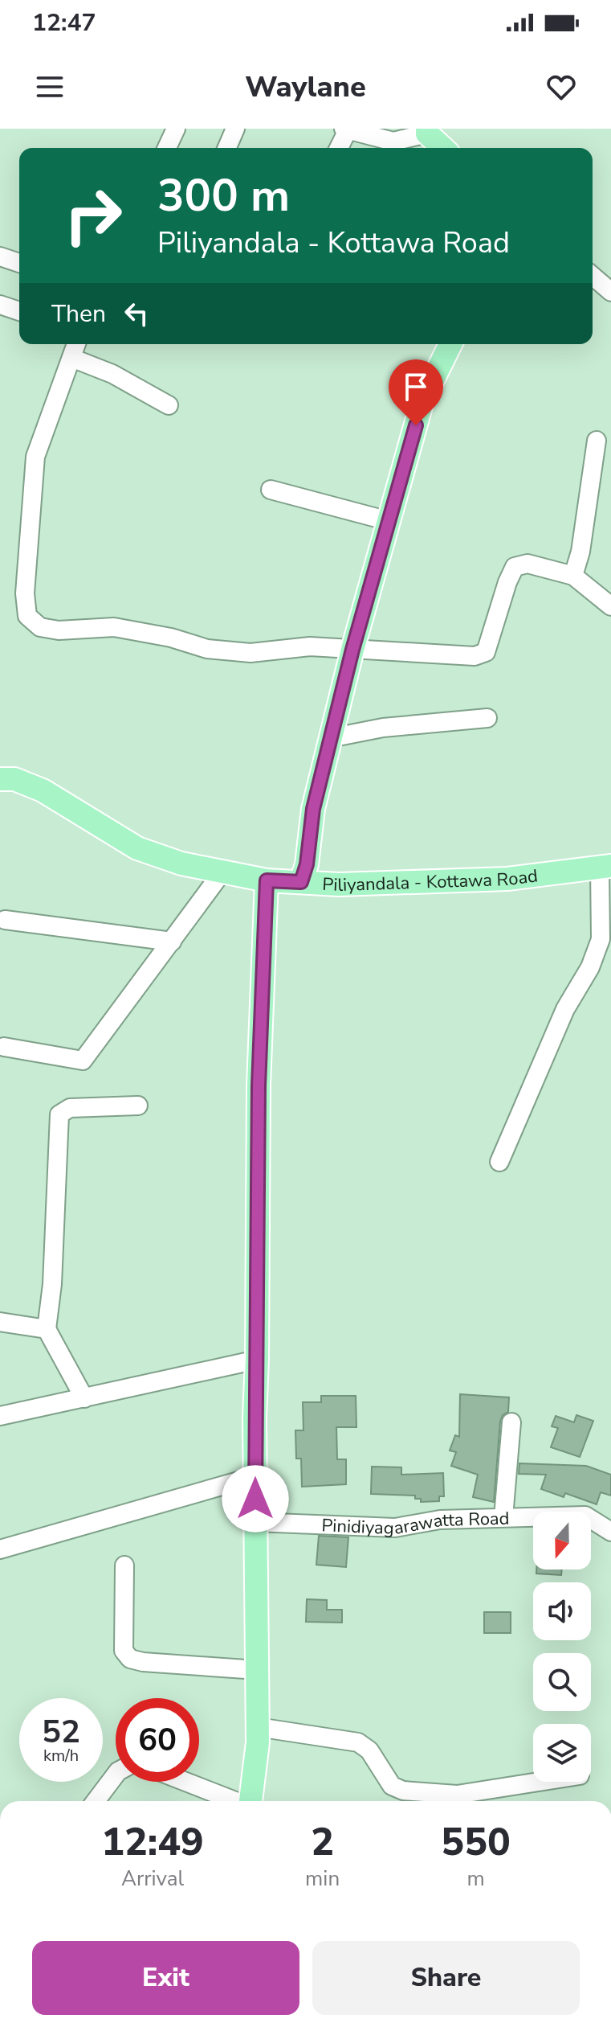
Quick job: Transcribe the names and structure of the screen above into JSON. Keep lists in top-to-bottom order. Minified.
{"streets":{"main road":["Piliyandala - Kottawa Road"],"street":["Pinidiyagarawatta Road"]},"north":"bottom","page":{"status":"12:47","header":"Waylane","turn":["300 m","Piliyandala - Kottawa Road"],"then":"Then","speed":"52 km/h","limit":"60","eta":["12:49","Arrival","2","min","550","m"],"buttons":["Exit","Share"]}}
